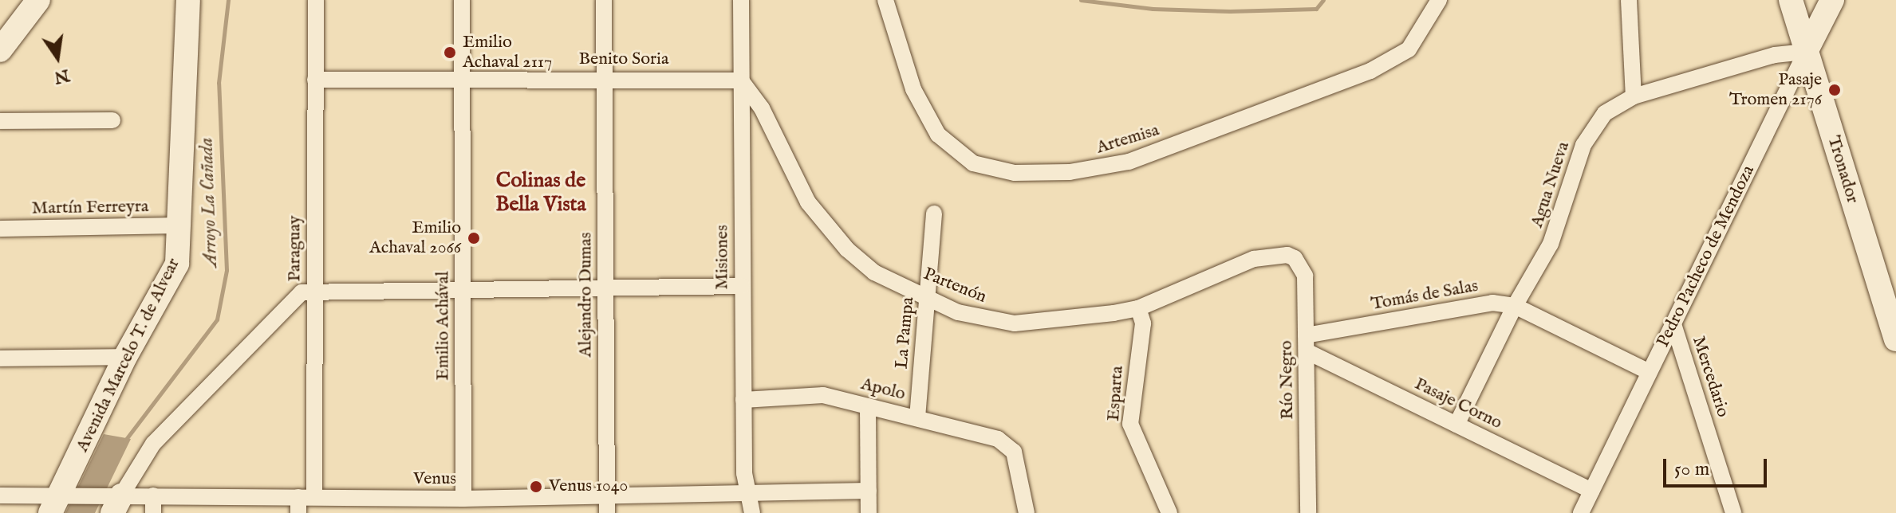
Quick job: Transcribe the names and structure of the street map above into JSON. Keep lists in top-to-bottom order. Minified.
{"streets":{"main road":["Tronador","Pedro Pacheco de Mendoza","Avenida Marcelo T. de Alvear"],"street":["Benito Soria","Artemisa","Agua Nueva","Martín Ferreyra","Paraguay","Misiones","Partenón","Alejandro Dumas","Tomás de Salas","Emilio Achával","La Pampa","Mercedario","Río Negro","Apolo","Esparta","Pasaje Corno","Venus"]},"crossings":[["Benito Soria","Paraguay"],["Benito Soria","Misiones"],["Benito Soria","Partenón"],["Benito Soria","Alejandro Dumas"],["Benito Soria","Emilio Achával"],["Tronador","Agua Nueva"],["Tronador","Pedro Pacheco de Mendoza"],["Agua Nueva","Pedro Pacheco de Mendoza"],["Agua Nueva","Tomás de Salas"],["Agua Nueva","Pasaje Corno"],["Martín Ferreyra","Avenida Marcelo T. de Alvear"],["Paraguay","Venus"],["Pedro Pacheco de Mendoza","Tomás de Salas"],["Pedro Pacheco de Mendoza","Mercedario"],["Pedro Pacheco de Mendoza","Pasaje Corno"],["Misiones","Partenón"],["Misiones","Apolo"],["Misiones","Venus"],["Partenón","La Pampa"],["Partenón","Río Negro"],["Partenón","Esparta"],["Alejandro Dumas","Venus"],["Tomás de Salas","Río Negro"],["Tomás de Salas","Pasaje Corno"],["Emilio Achával","Venus"],["La Pampa","Apolo"],["Avenida Marcelo T. de Alvear","Venus"],["Río Negro","Pasaje Corno"]],"districts":["Colinas de Bella Vista"],"water":["Arroyo La Cañada"],"places":["Emilio Achaval 2117","Pasaje Tromen 2176","Emilio Achaval 2066","Venus 1040"],"scale_bar":"50 m","north":"bottom"}
